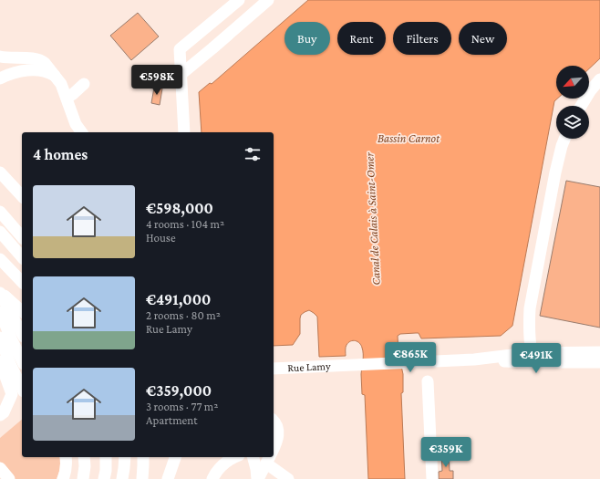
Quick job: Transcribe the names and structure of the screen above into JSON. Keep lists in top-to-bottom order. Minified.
{"streets":{"street":["Rue Lamy"]},"water":["Bassin Carnot","Canal de Calais à Saint-Omer"],"north":"bottom left","page":{"chip":["Buy","Rent","Filters","New"],"price":["€598K","€865K","€491K","€359K"],"heading":"4 homes","list":[{"name":"€598,000","note":"4 rooms · 104 m² · House"},{"name":"€491,000","note":"2 rooms · 80 m² · Rue Lamy"},{"name":"€359,000","note":"3 rooms · 77 m² · Apartment"}]}}
